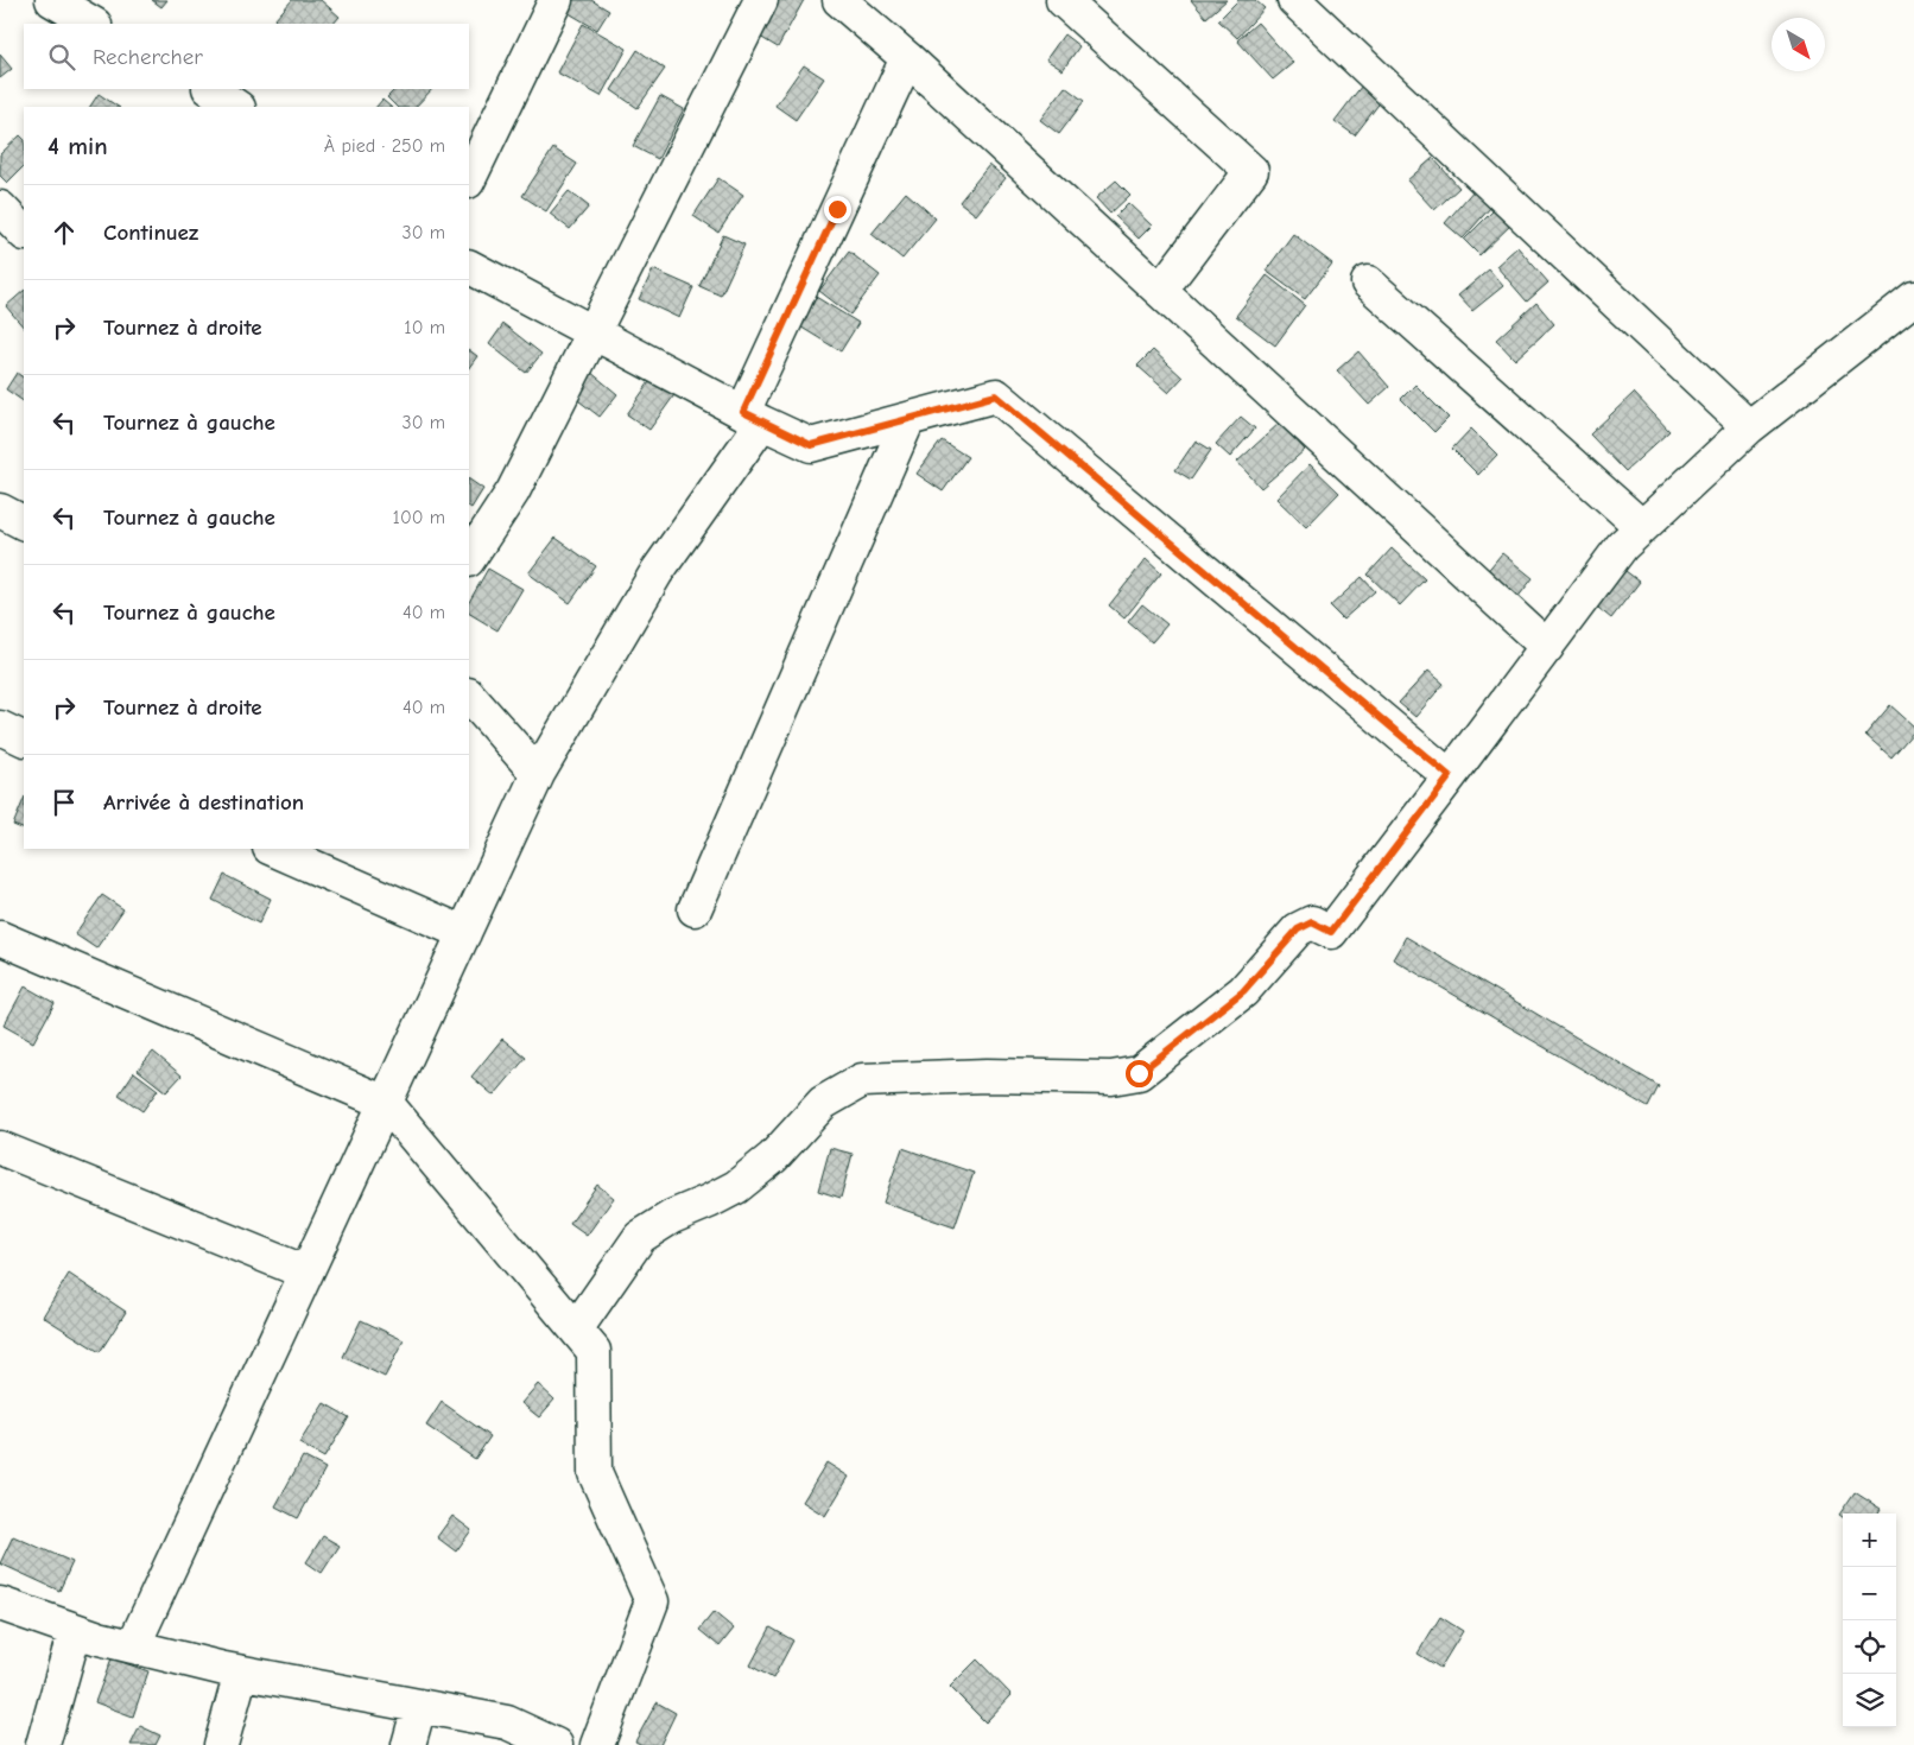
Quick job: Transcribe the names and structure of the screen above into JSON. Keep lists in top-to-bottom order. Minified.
{"north":"bottom right","page":{"search":"Rechercher","heading":["4 min","À pied · 250 m"],"list":[["Continuez","30 m"],["Tournez à droite","10 m"],["Tournez à gauche","30 m"],["Tournez à gauche","100 m"],["Tournez à gauche","40 m"],["Tournez à droite","40 m"],"Arrivée à destination"],"map_buttons":["+","−"]}}
